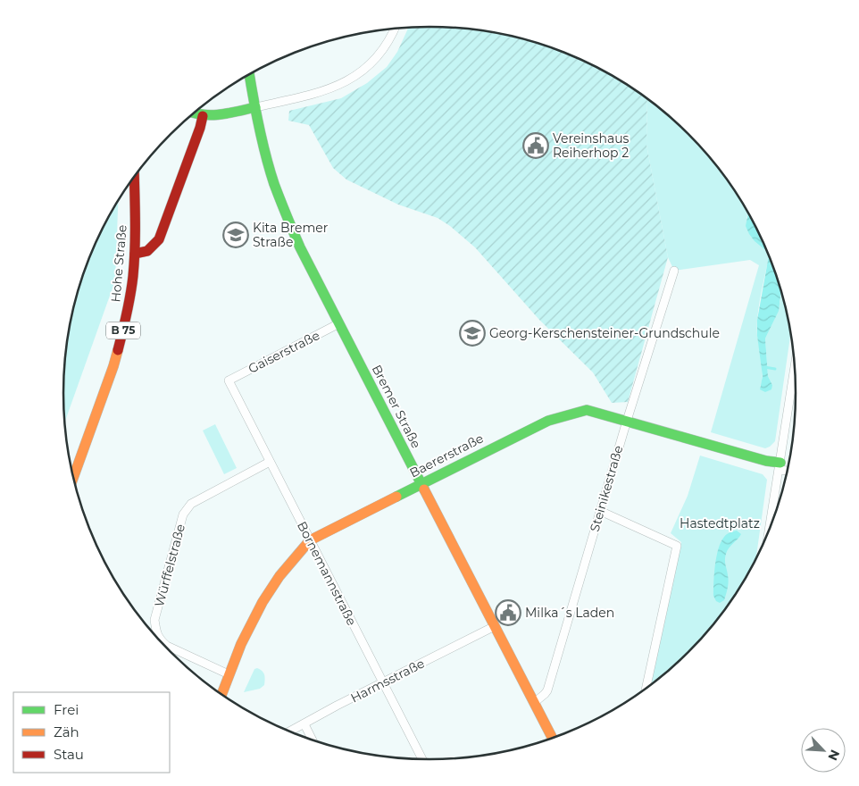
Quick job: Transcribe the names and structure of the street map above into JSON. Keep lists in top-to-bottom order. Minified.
{"streets":{"main road":["Hohe Straße","B 75","Bremer Straße","Baererstraße"],"street":["Gaiserstraße","Steinikestraße","Würffelstraße","Bornemannstraße","Harmsstraße"]},"crossings":[["Gaiserstraße","Bremer Straße"],["Gaiserstraße","Bornemannstraße"],["Bremer Straße","Baererstraße"],["Bremer Straße","Steinikestraße"],["Bremer Straße","Harmsstraße"],["Baererstraße","Steinikestraße"],["Baererstraße","Würffelstraße"],["Baererstraße","Bornemannstraße"],["Würffelstraße","Bornemannstraße"],["Bornemannstraße","Harmsstraße"]],"parks":["Hastedtplatz"],"places":{"public building":["Vereinshaus Reiherhop 2","Milka´s Laden"],"school or university":["Kita Bremer Straße","Georg-Kerschensteiner-Grundschule"]},"legend":["Frei","Zäh","Stau"],"north":"bottom right"}
